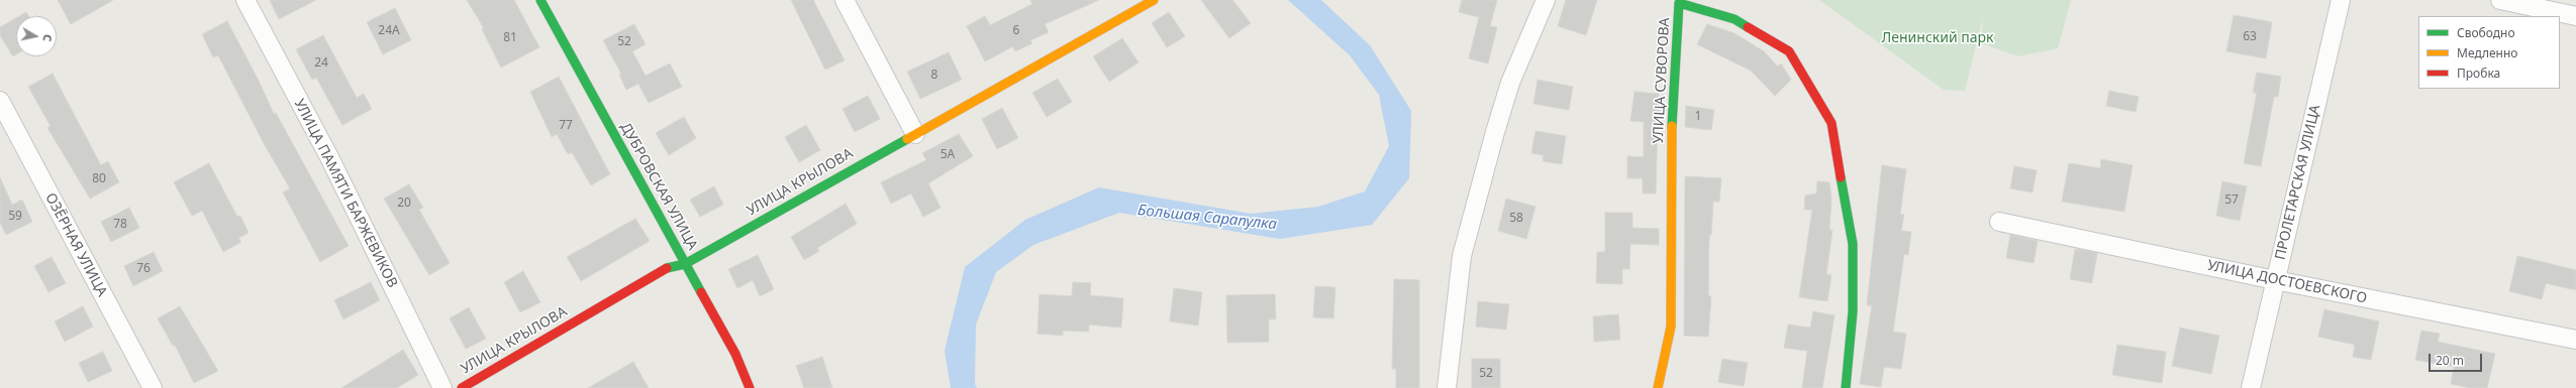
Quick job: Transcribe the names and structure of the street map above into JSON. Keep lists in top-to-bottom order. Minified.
{"streets":{"street":["УЛИЦА СУВОРОВА","УЛИЦА КРЫЛОВА","ПРОЛЕТАРСКАЯ УЛИЦА","ДУБРОВСКАЯ УЛИЦА","УЛИЦА ПАМЯТИ БАРЖЕВИКОВ","ОЗЁРНАЯ УЛИЦА","УЛИЦА ДОСТОЕВСКОГО"]},"crossings":[["УЛИЦА КРЫЛОВА","ДУБРОВСКАЯ УЛИЦА"],["ПРОЛЕТАРСКАЯ УЛИЦА","УЛИЦА ДОСТОЕВСКОГО"]],"water":["Большая Сарапулка"],"parks":["Ленинский парк"],"house_numbers":["24А","6","63","81","52","24","8","1","77","5А","80","57","20","59","58","78","76","52"],"legend":["Свободно","Медленно","Пробка"],"scale_bar":"20 m","north":"right"}
